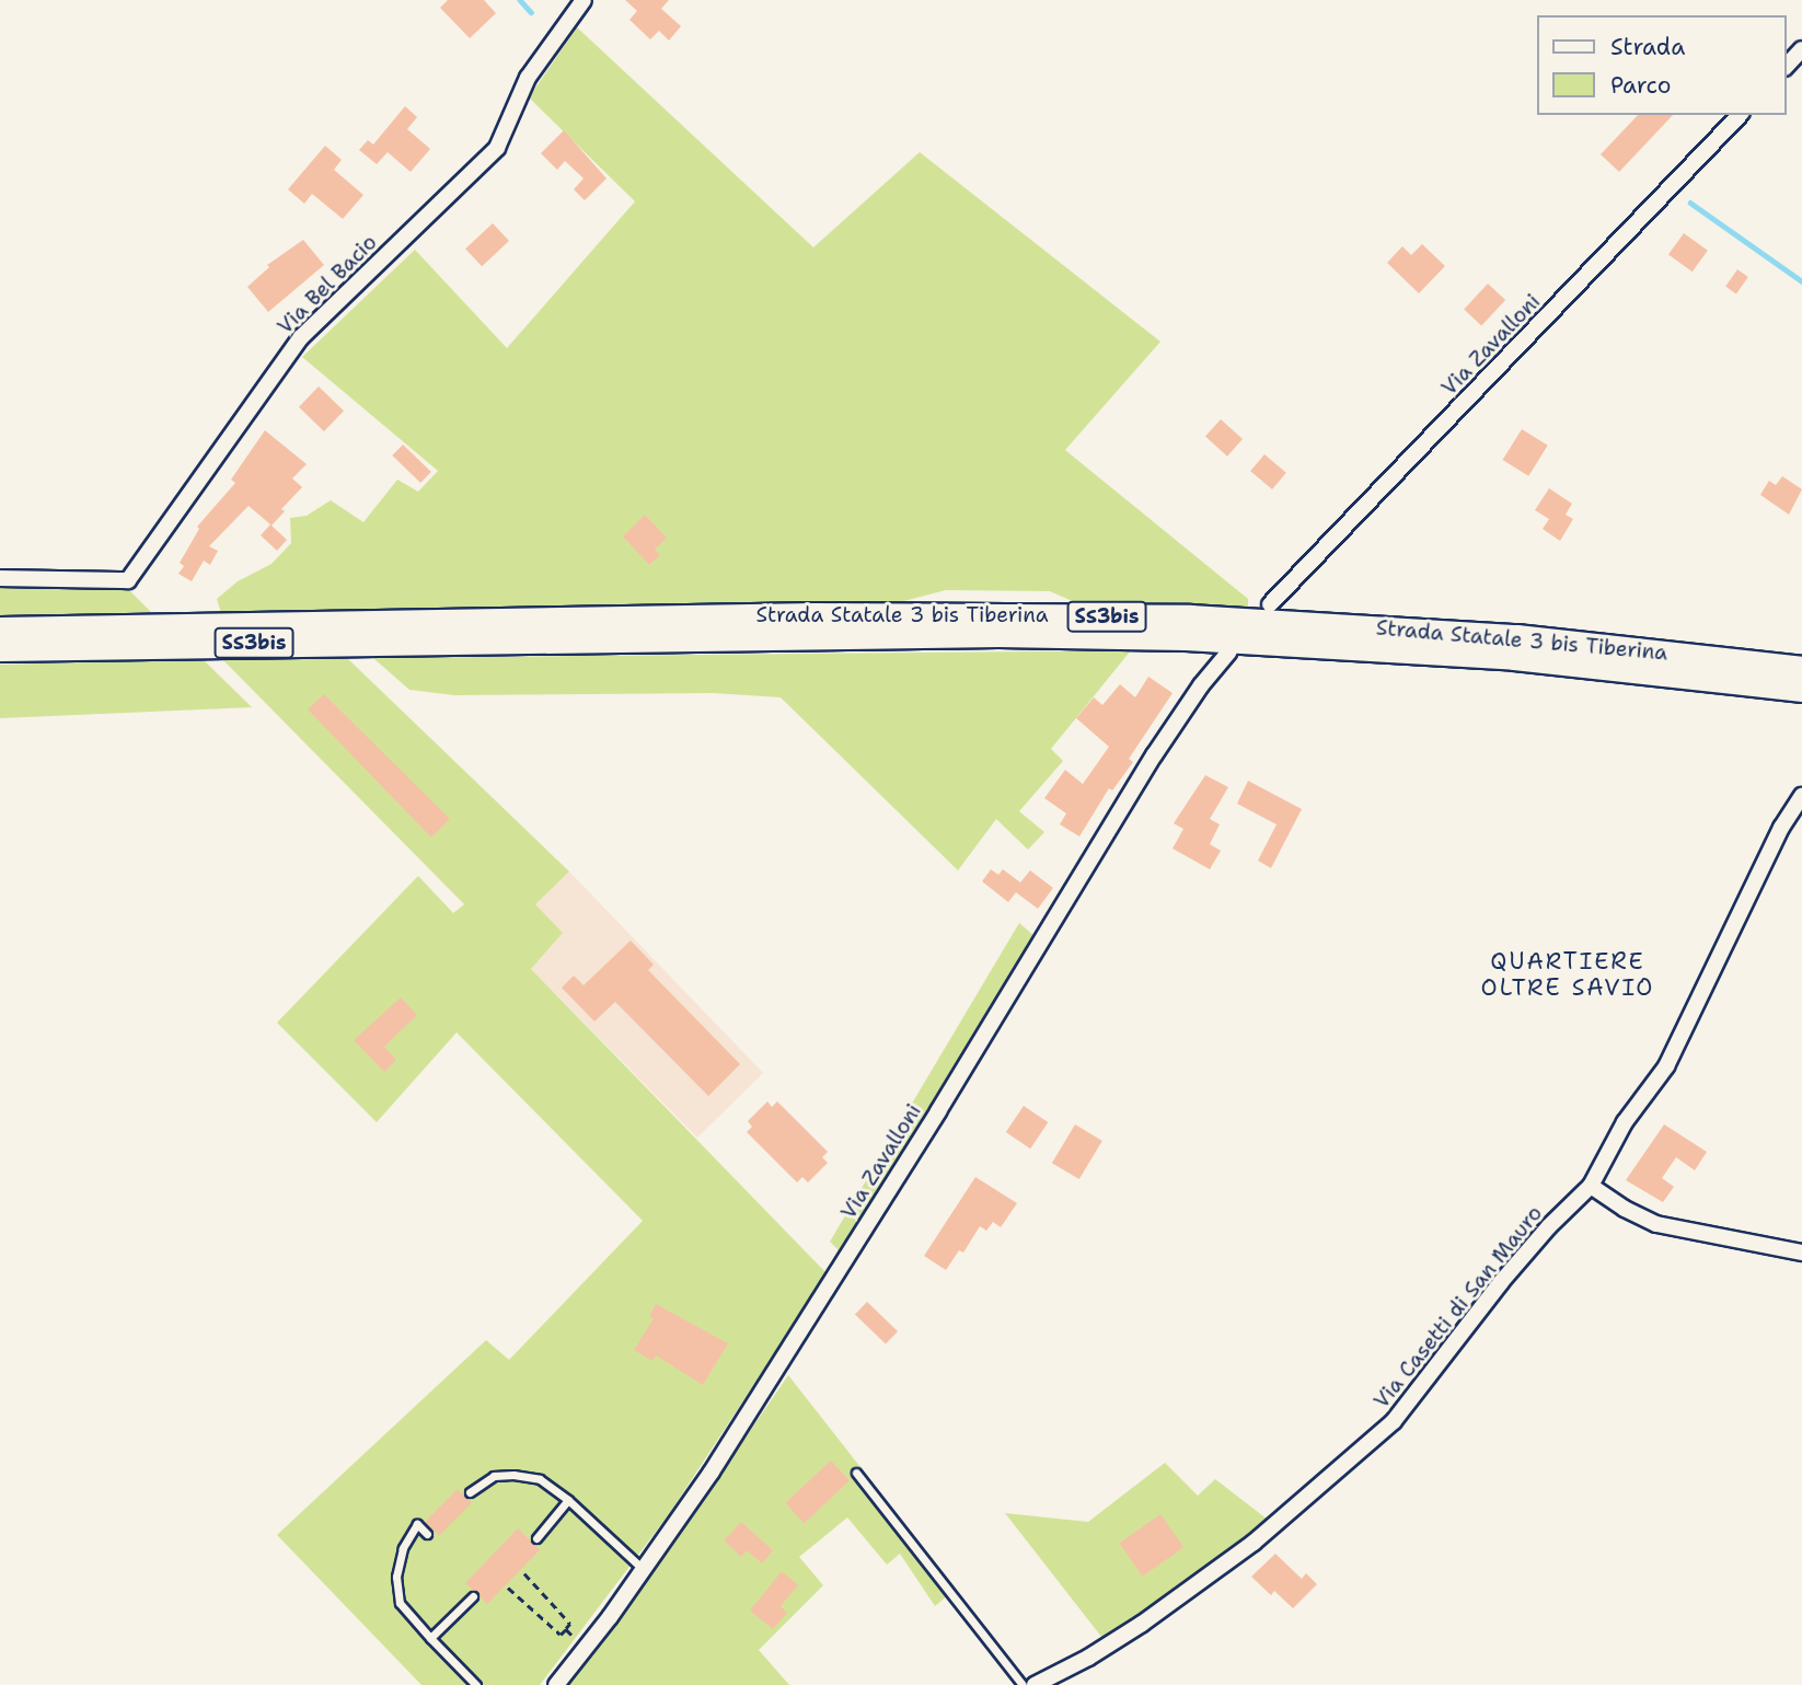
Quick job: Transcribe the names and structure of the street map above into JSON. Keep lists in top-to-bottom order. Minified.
{"streets":{"highway":["Strada Statale 3 bis Tiberina","SS3bis"],"street":["Via Bel Bacio","Via Zavalloni","Via Casetti di San Mauro"]},"districts":["QUARTIERE OLTRE SAVIO"],"legend":["Strada","Parco"]}
